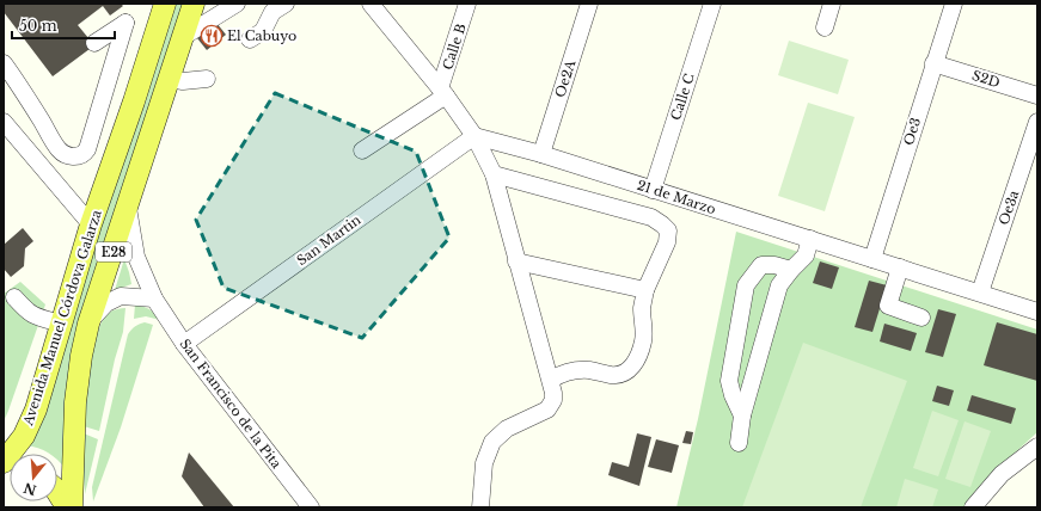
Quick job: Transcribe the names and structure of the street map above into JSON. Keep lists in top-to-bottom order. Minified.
{"streets":{"main road":["E28","Avenida Manuel Córdova Galarza"],"street":["Calle B","Oe2A","S2D","Calle C","Oe3","21 de Marzo","Oe3a","San Martin","San Francisco de la Pita"]},"crossings":[["Oe2A","21 de Marzo"],["S2D","Oe3"],["Calle C","21 de Marzo"],["Oe3","21 de Marzo"],["21 de Marzo","Oe3a"],["21 de Marzo","San Martin"],["San Martin","San Francisco de la Pita"],["Avenida Manuel Córdova Galarza","San Francisco de la Pita"]],"places":{"restaurant":["El Cabuyo"]},"scale_bar":"50 m","north":"bottom"}
